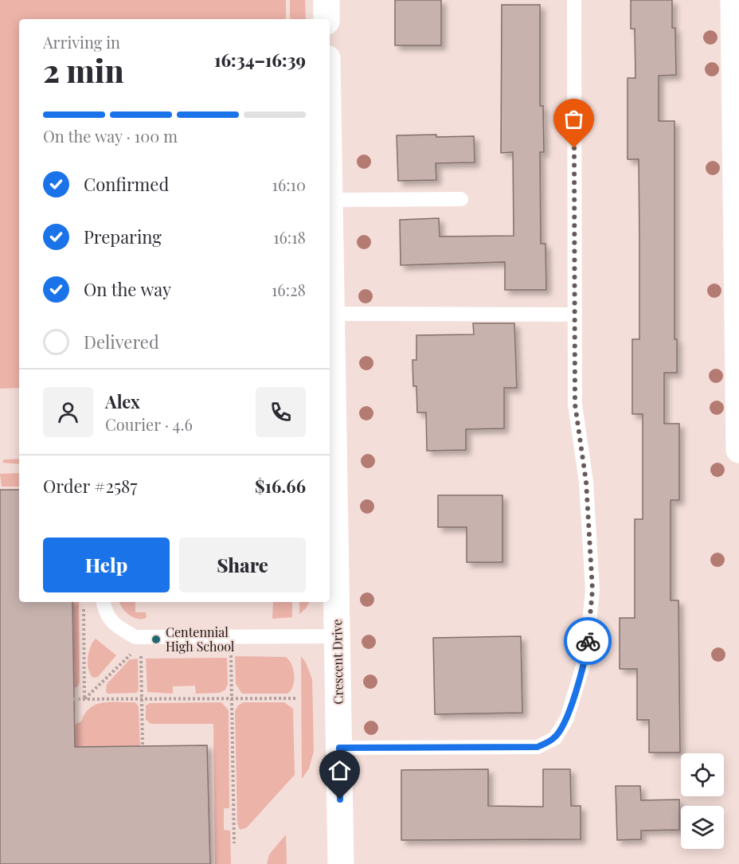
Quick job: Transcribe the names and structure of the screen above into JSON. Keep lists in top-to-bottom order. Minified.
{"streets":{"street":["Crescent Drive"]},"places":["Centennial High School"],"page":{"heading":["2 min","Arriving in","16:34–16:39"],"panel":["Alex","Courier · 4.6","Order #2587","$16.66"],"bar":"On the way · 100 m","list":[["Confirmed","16:10"],["Preparing","16:18"],["On the way","16:28"],"Delivered"],"buttons":["Help","Share"]}}
